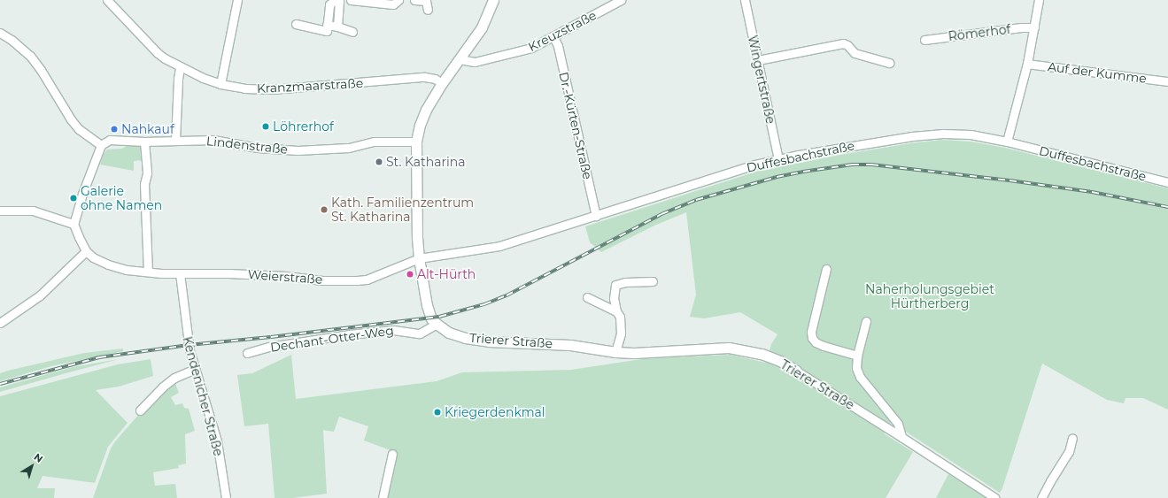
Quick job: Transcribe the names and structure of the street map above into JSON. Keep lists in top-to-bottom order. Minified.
{"streets":{"street":["Kreuzstraße","Römerhof","Auf der Kumme","Wingertstraße","Kranzmaarstraße","Dr.-Kürten-Straße","Lindenstraße","Duffesbachstraße","Weierstraße","Dechant-Otter-Weg","Trierer Straße","Kendenicher Straße"]},"crossings":[["Kreuzstraße","Dr.-Kürten-Straße"],["Wingertstraße","Duffesbachstraße"],["Dr.-Kürten-Straße","Duffesbachstraße"],["Duffesbachstraße","Weierstraße"],["Weierstraße","Kendenicher Straße"],["Dechant-Otter-Weg","Trierer Straße"]],"parks":["Naherholungsgebiet Hürtherberg"],"places":["Löhrerhof","Nahkauf","St. Katharina","Galerie ohne Namen","Kath. Familienzentrum St. Katharina","Alt-Hürth","Kriegerdenkmal"],"north":"top right"}
